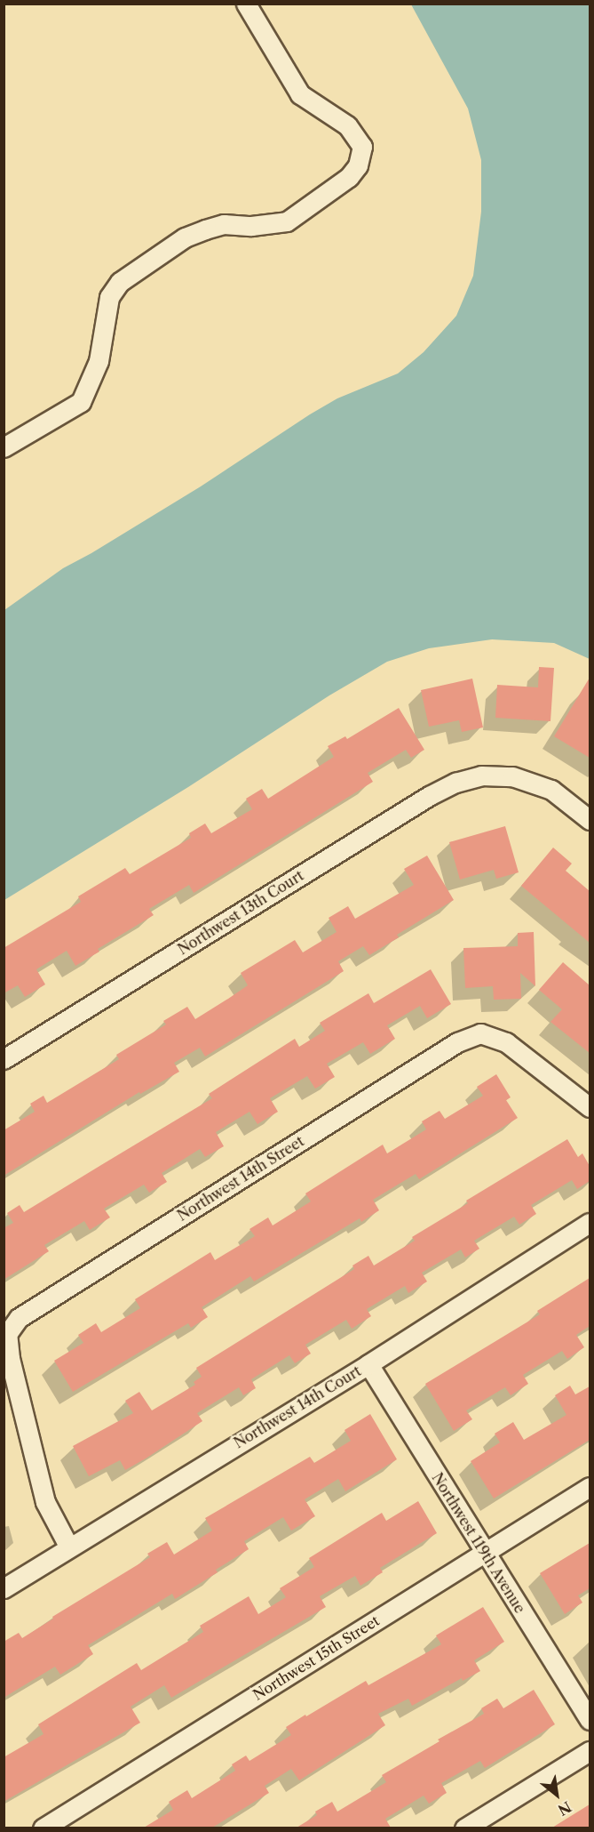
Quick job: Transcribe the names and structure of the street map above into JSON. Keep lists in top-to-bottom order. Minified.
{"streets":{"street":["Northwest 13th Court","Northwest 14th Street","Northwest 14th Court","Northwest 119th Avenue","Northwest 15th Street"]},"crossings":[["Northwest 14th Street","Northwest 14th Court"],["Northwest 14th Court","Northwest 119th Avenue"],["Northwest 119th Avenue","Northwest 15th Street"]],"north":"bottom right"}
